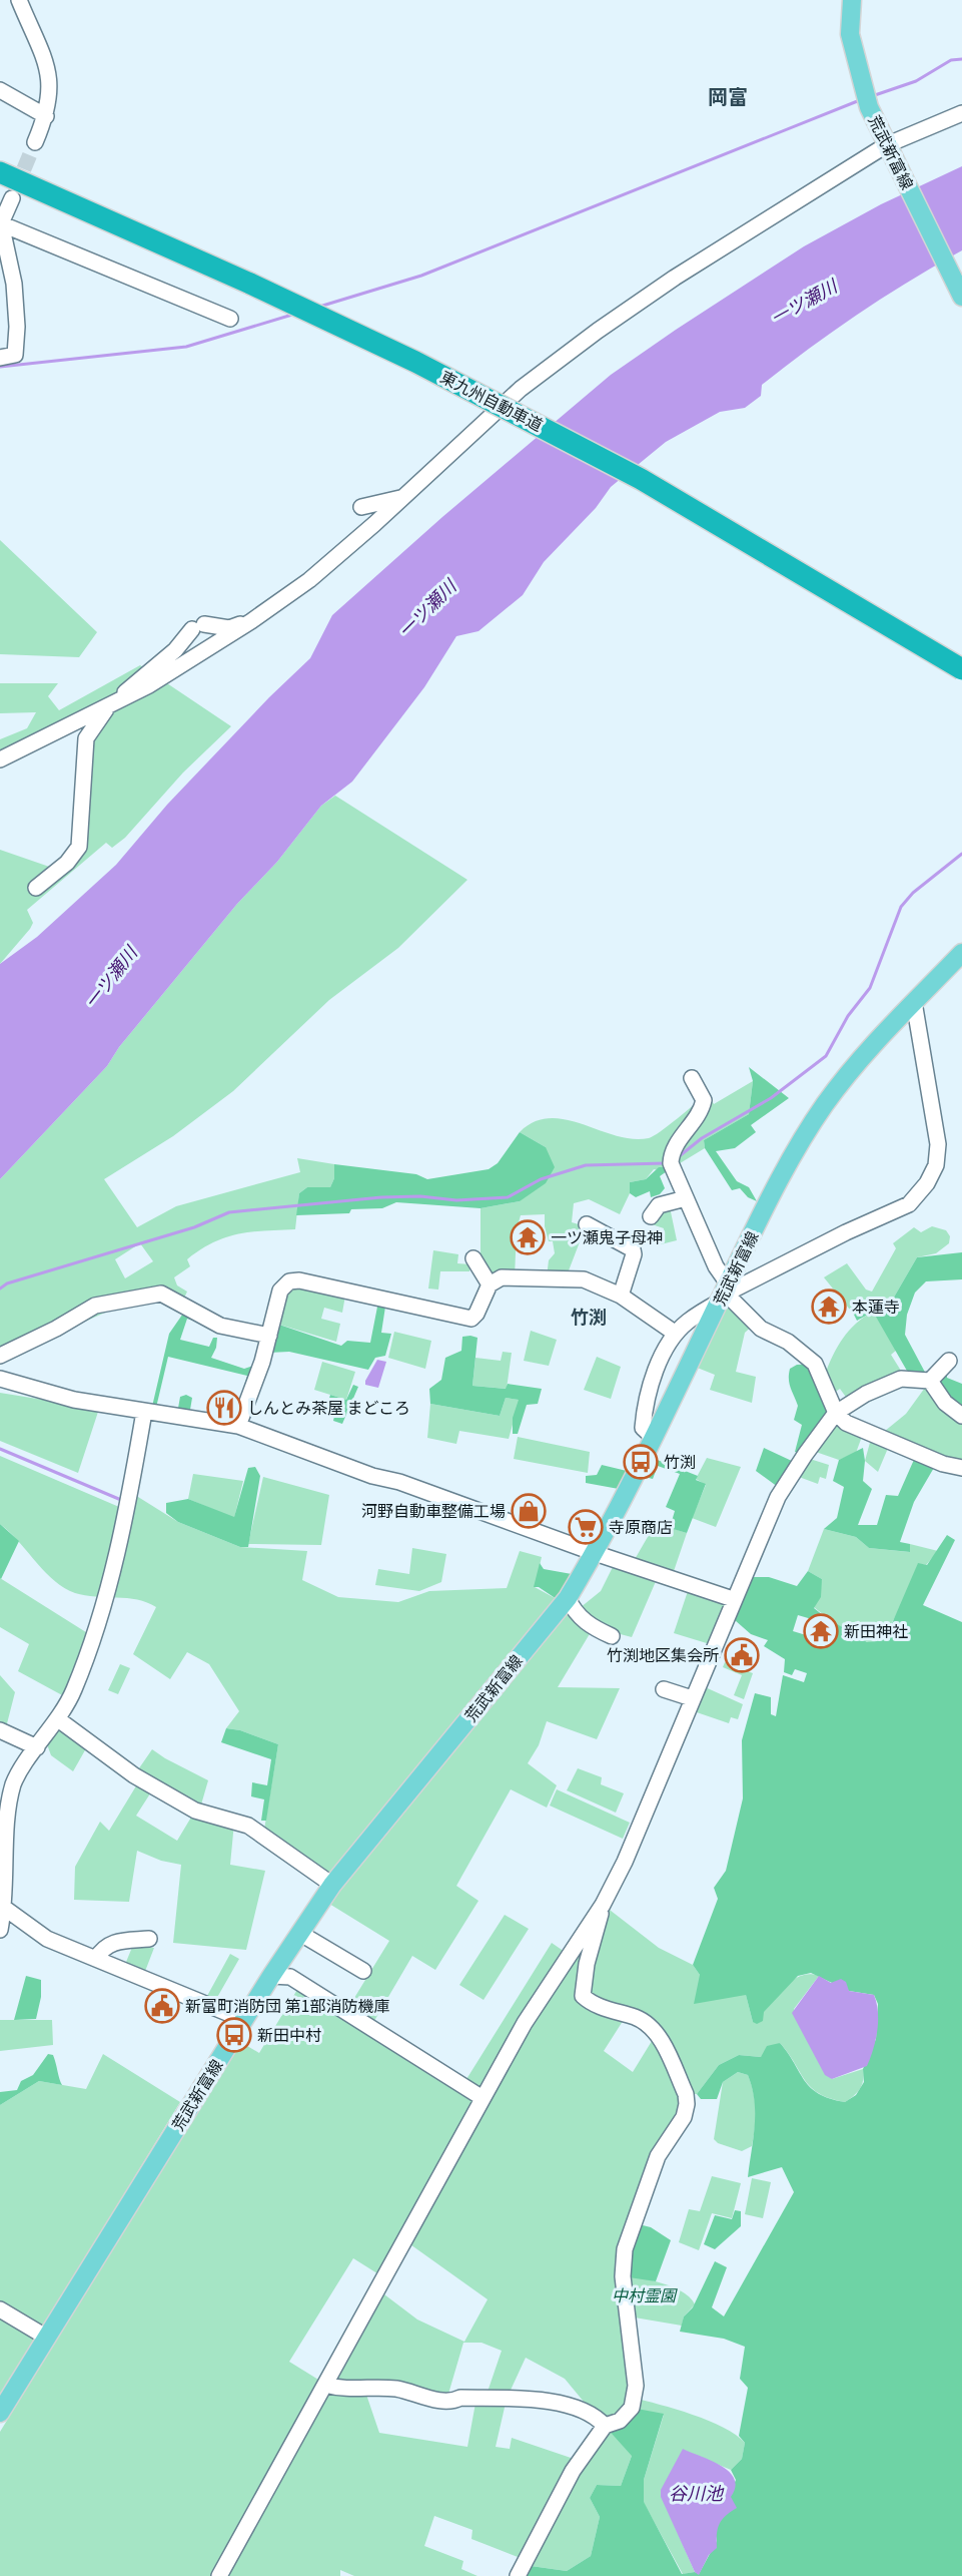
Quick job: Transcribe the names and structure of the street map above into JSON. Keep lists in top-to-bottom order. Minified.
{"streets":{"highway":["東九州自動車道"],"main road":["荒武新富線"]},"districts":["岡富","竹渕"],"water":["一ツ瀬川","谷川池"],"parks":["中村霊園"],"places":{"temple":["一ツ瀬鬼子母神","本蓮寺","新田神社"],"restaurant":["しんとみ茶屋 まどころ"],"bus stop":["竹渕","新田中村"],"shop":["河野自動車整備工場"],"supermarket":["寺原商店"],"public building":["竹渕地区集会所","新富町消防団 第1部消防機庫"]}}
